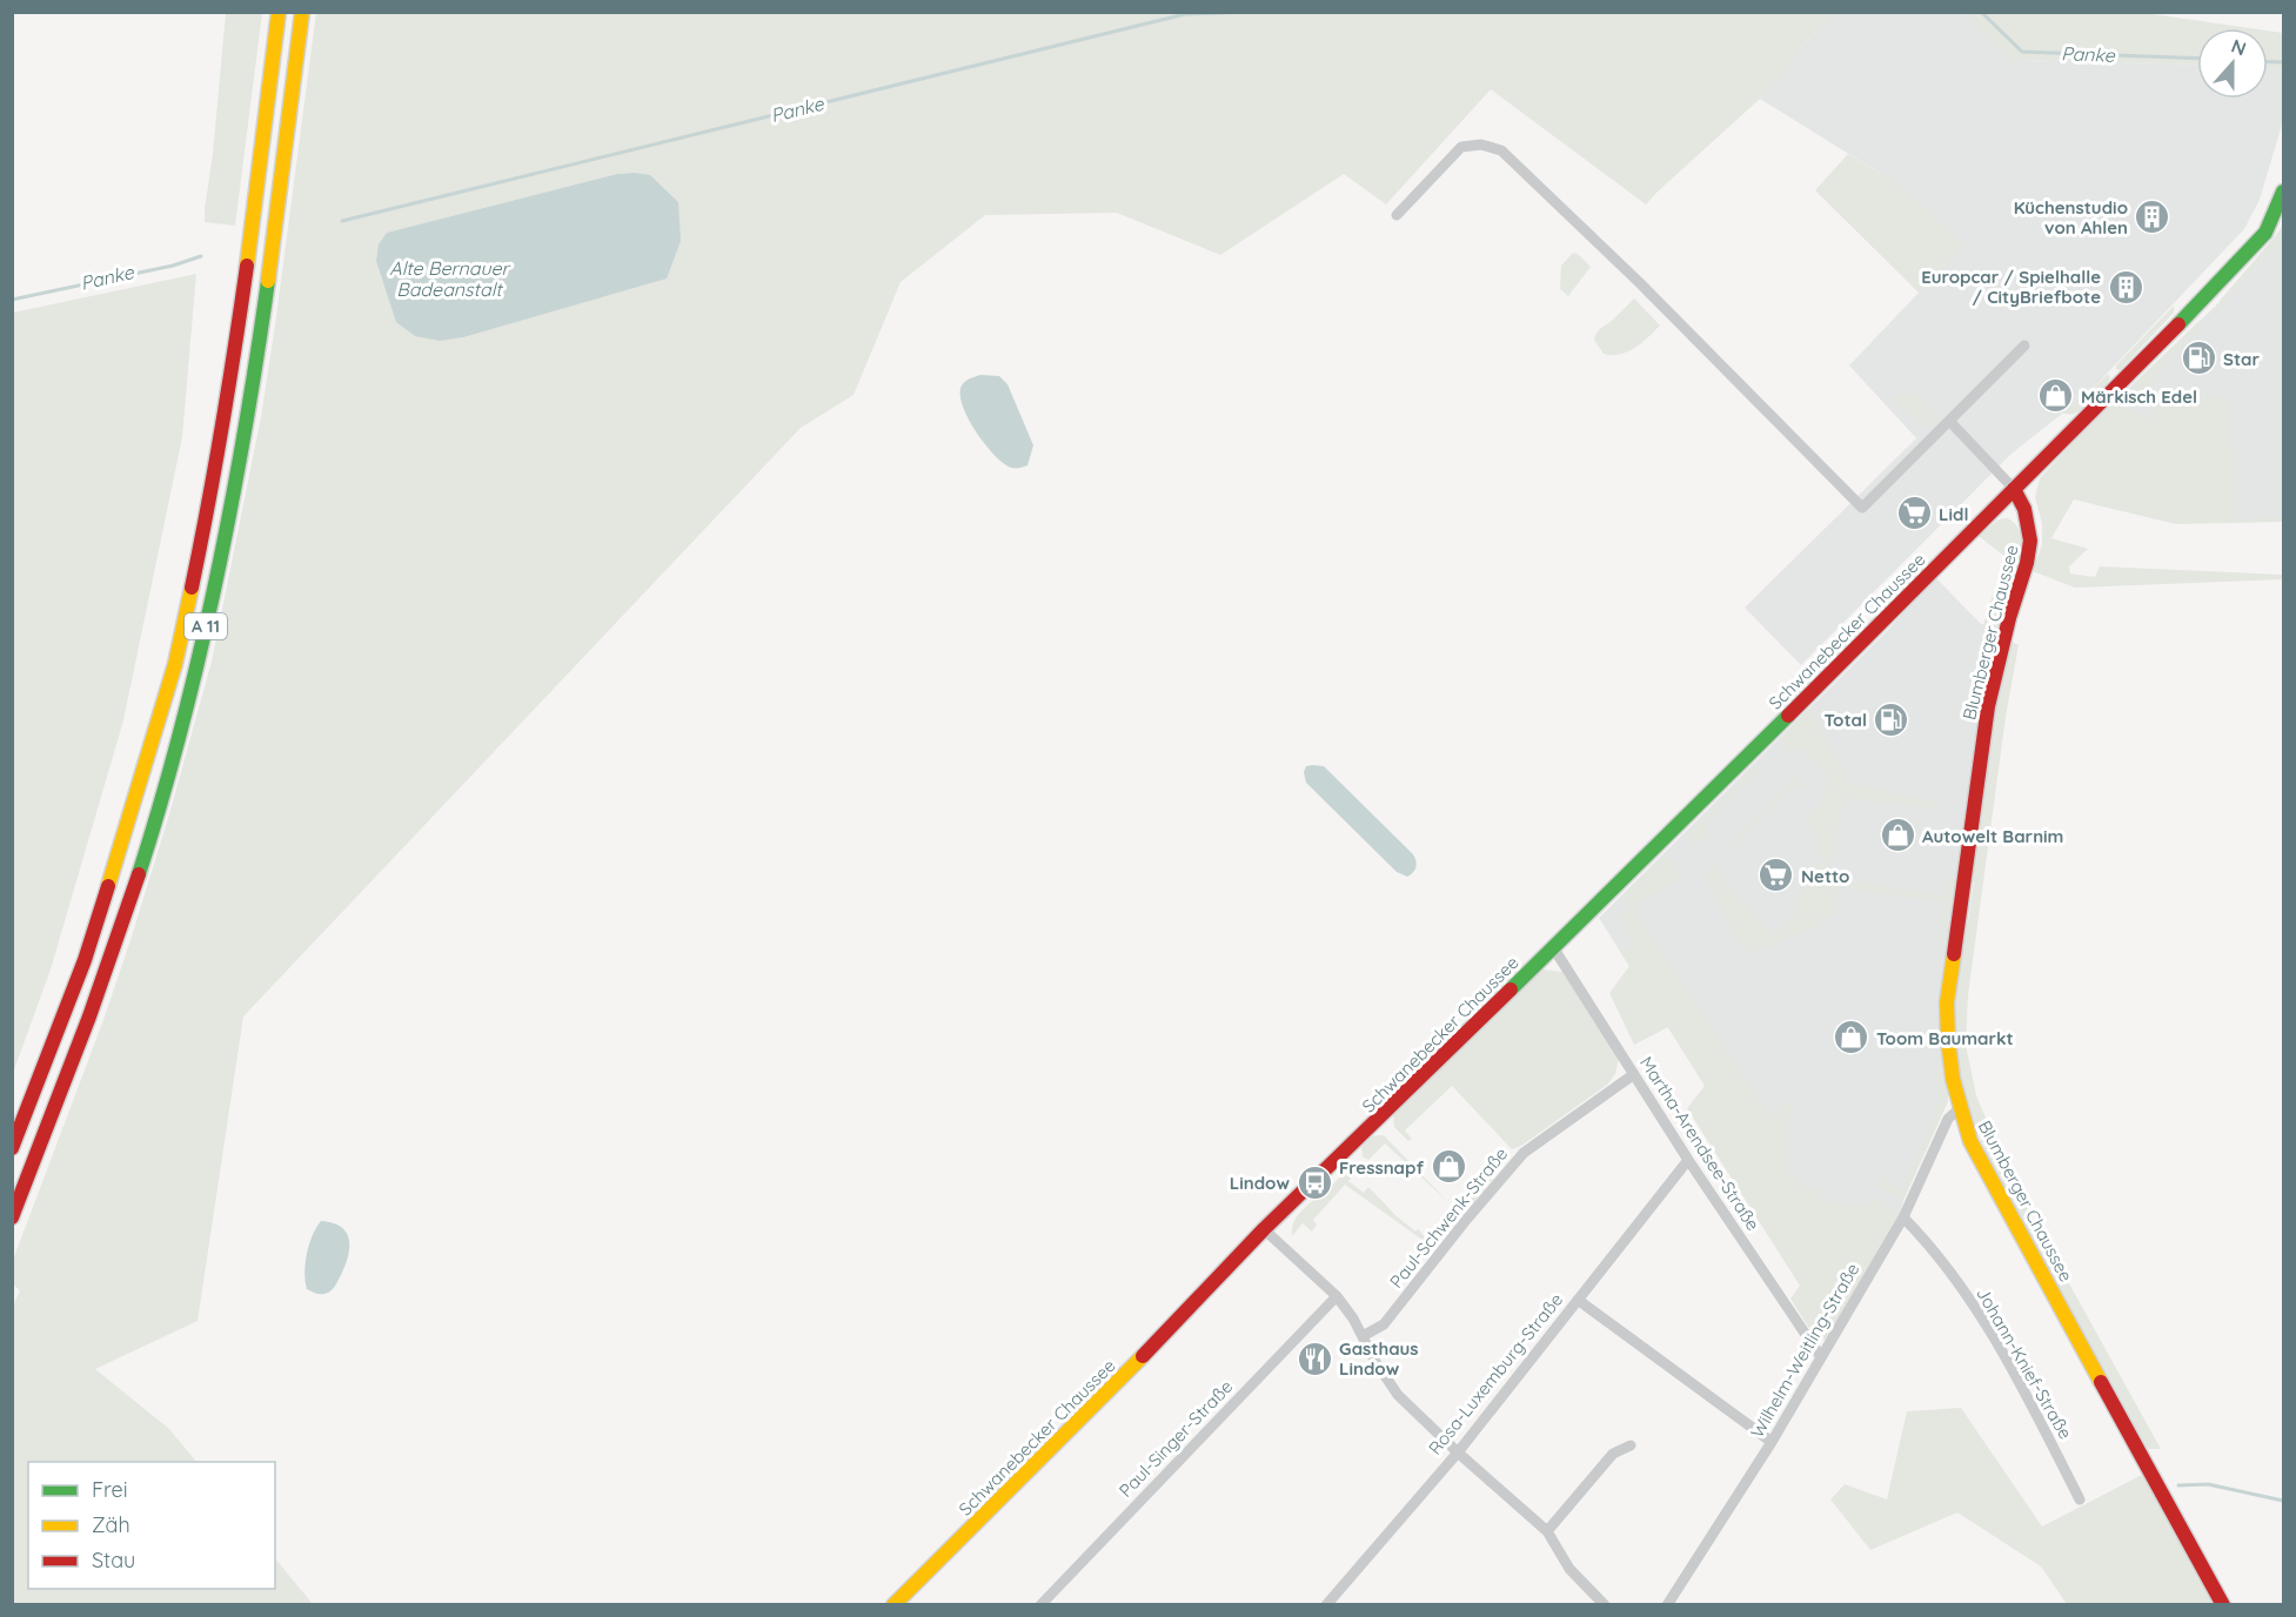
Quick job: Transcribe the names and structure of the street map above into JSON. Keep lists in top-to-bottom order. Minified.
{"streets":{"main road":["A 11","Schwanebecker Chaussee","Blumberger Chaussee"],"street":["Martha-Arendsee-Straße","Paul-Schwenk-Straße","Wilhelm-Weitling-Straße","Johann-Knief-Straße","Rosa-Luxemburg-Straße","Paul-Singer-Straße"]},"crossings":[["Schwanebecker Chaussee","Blumberger Chaussee"],["Schwanebecker Chaussee","Martha-Arendsee-Straße"],["Blumberger Chaussee","Wilhelm-Weitling-Straße"],["Martha-Arendsee-Straße","Paul-Schwenk-Straße"],["Martha-Arendsee-Straße","Wilhelm-Weitling-Straße"],["Martha-Arendsee-Straße","Rosa-Luxemburg-Straße"],["Wilhelm-Weitling-Straße","Johann-Knief-Straße"]],"water":["Panke","Alte Bernauer Badeanstalt"],"places":{"building":["Küchenstudio von Ahlen","Europcar / Spielhalle / CityBriefbote"],"fuel station":["Star","Total"],"shop":["Märkisch Edel","Autowelt Barnim","Toom Baumarkt","Fressnapf"],"supermarket":["Lidl","Netto"],"bus stop":["Lindow"],"restaurant":["Gasthaus Lindow"]},"legend":["Frei","Zäh","Stau"],"north":"top"}
